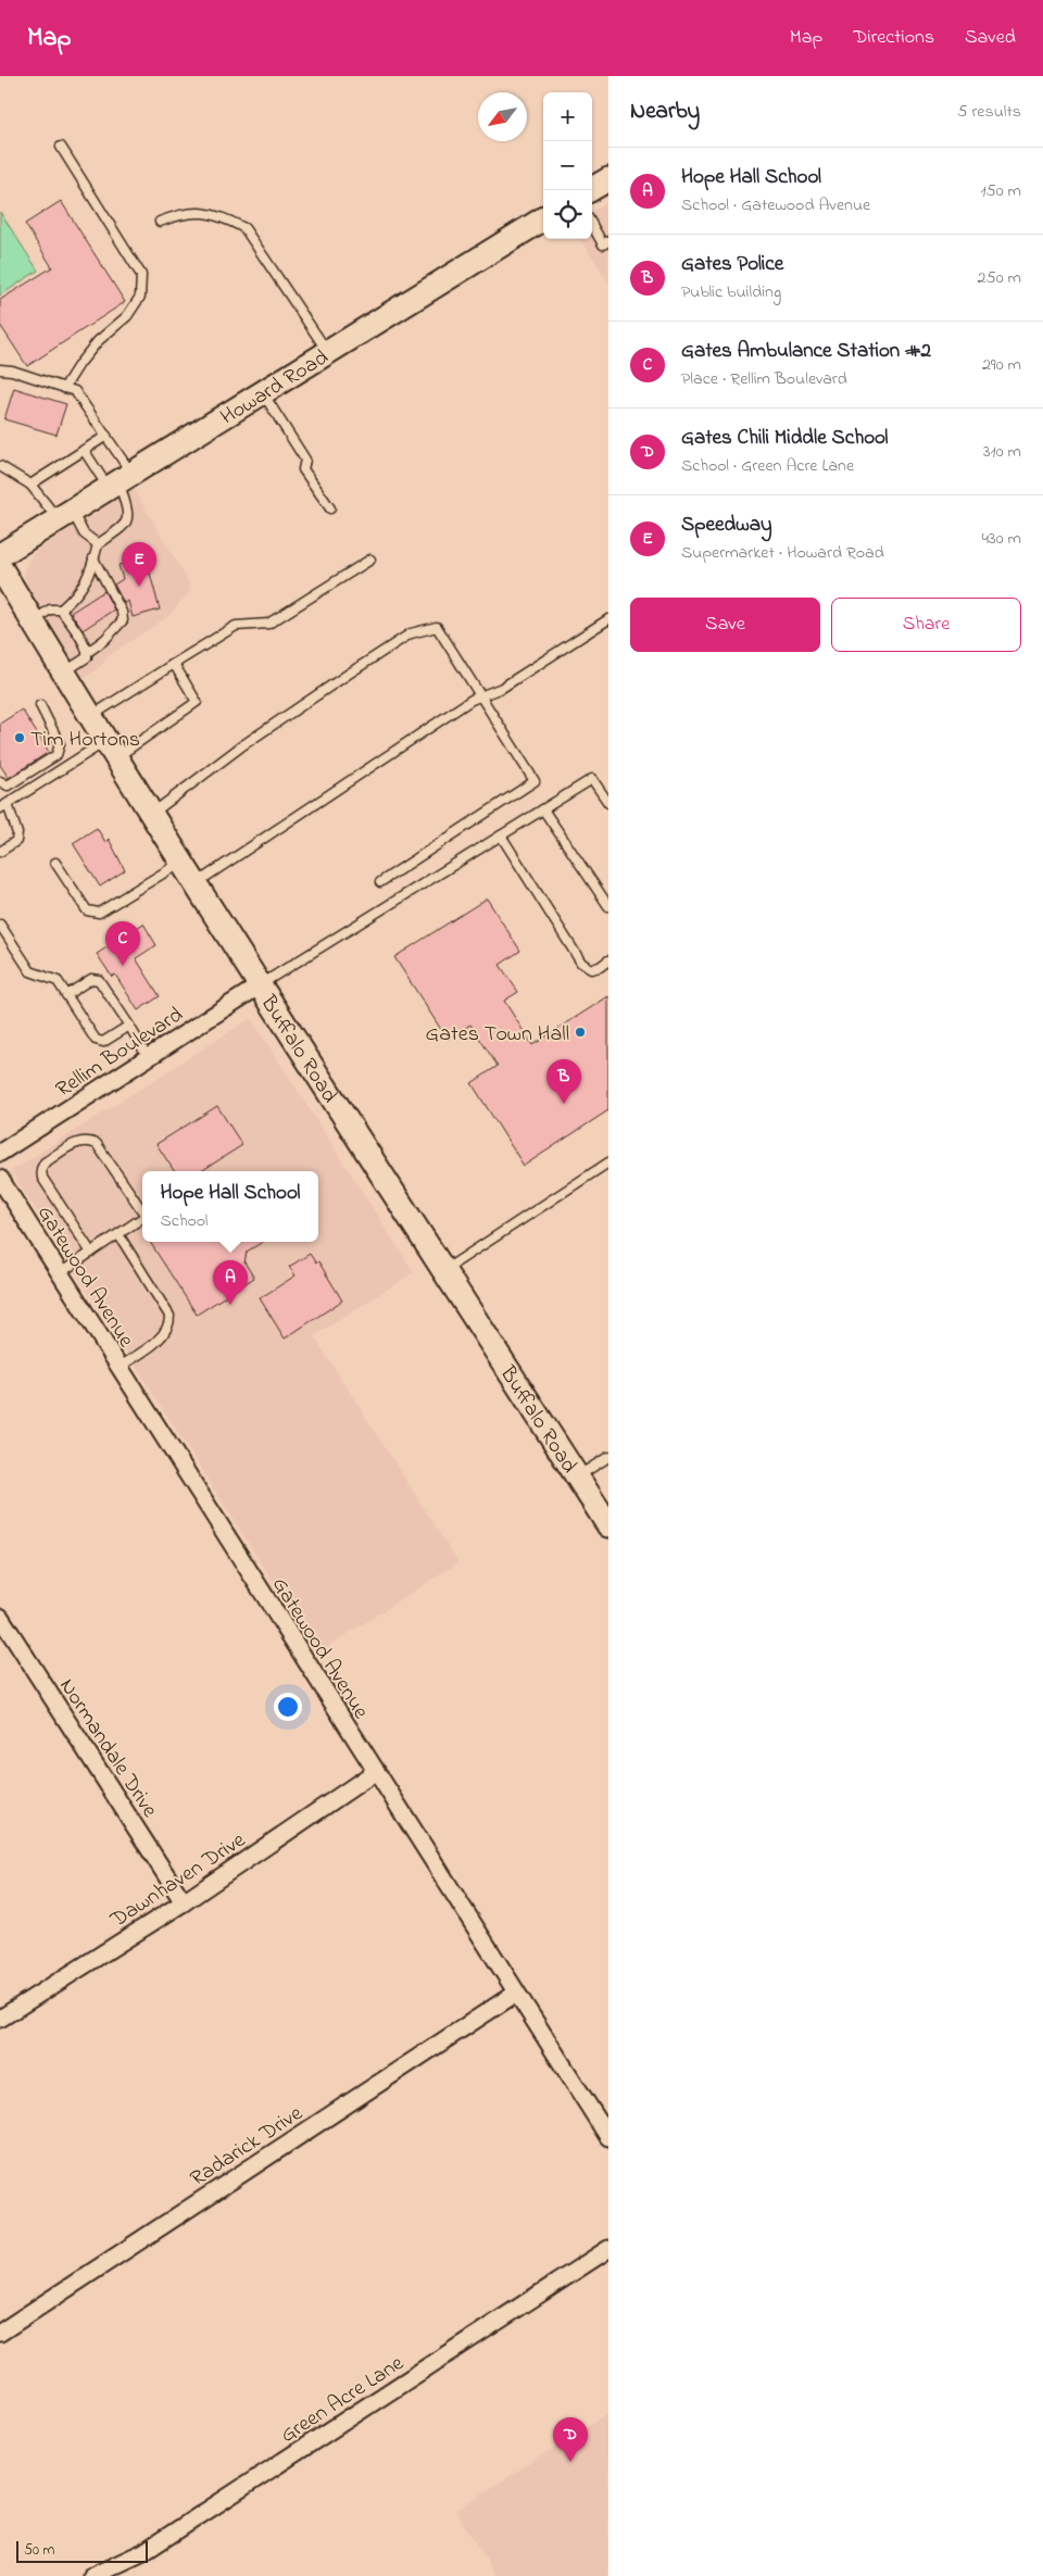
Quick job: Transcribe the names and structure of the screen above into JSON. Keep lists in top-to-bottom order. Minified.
{"streets":{"main road":["Howard Road","Buffalo Road"],"street":["Rellim Boulevard","Gatewood Avenue","Normandale Drive","Dawnhaven Drive","Radarick Drive","Green Acre Lane"]},"crossings":[["Buffalo Road","Rellim Boulevard"],["Gatewood Avenue","Dawnhaven Drive"],["Gatewood Avenue","Radarick Drive"],["Normandale Drive","Dawnhaven Drive"]],"places":["Tim Hortons","Gates Town Hall"],"scale_bar":"50 m","north":"bottom left","page":{"header":"Map","nav":["Map","Directions","Saved"],"heading":["Nearby","5 results"],"map_buttons":["+","−"],"list":[{"mark":"A","name":"Hope Hall School","note":"School · Gatewood Avenue","value":"150 m"},{"mark":"B","name":"Gates Police","note":"Public building","value":"250 m"},{"mark":"C","name":"Gates Ambulance Station #2","note":"Place · Rellim Boulevard","value":"290 m"},{"mark":"D","name":"Gates Chili Middle School","note":"School · Green Acre Lane","value":"310 m"},{"mark":"E","name":"Speedway","note":"Supermarket · Howard Road","value":"430 m"}],"pins":["E","C","B","A","D"],"buttons":["Save","Share"],"popup":["Hope Hall School","School"],"scale":"50 m"}}
